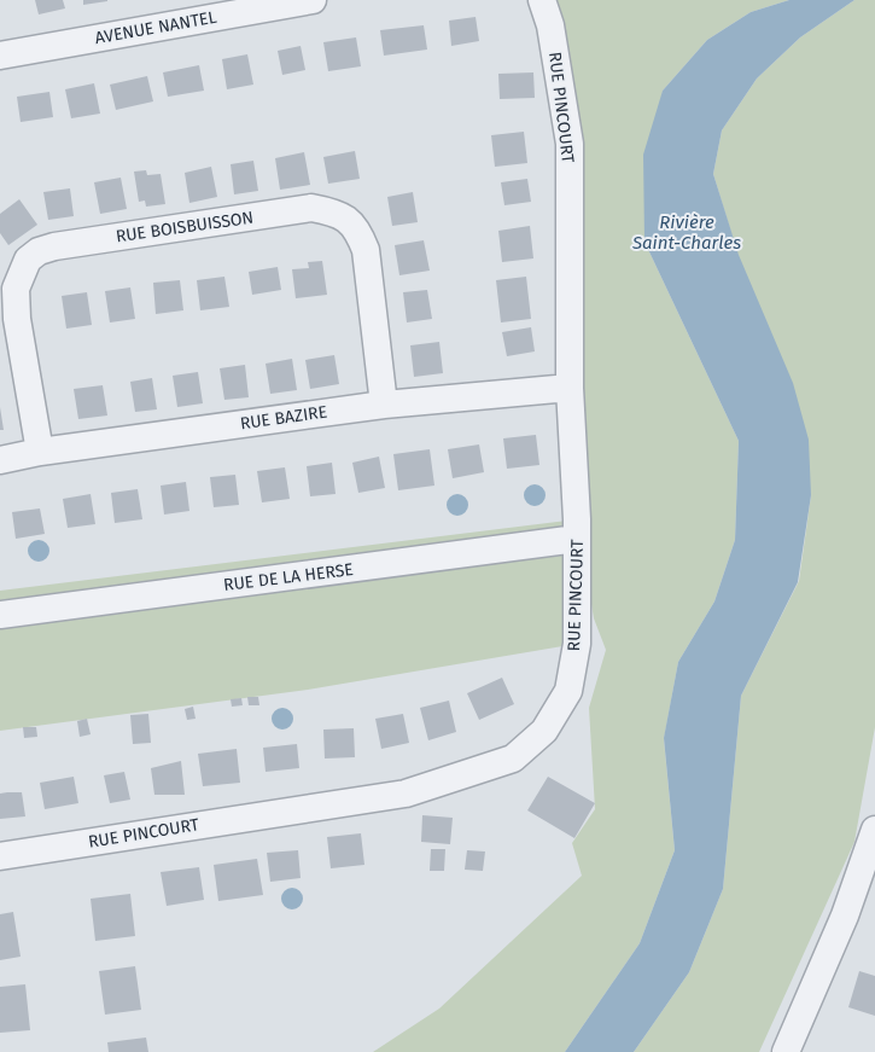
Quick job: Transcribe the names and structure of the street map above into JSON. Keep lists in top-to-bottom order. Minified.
{"streets":{"street":["AVENUE NANTEL","RUE PINCOURT","RUE BOISBUISSON","RUE BAZIRE","RUE DE LA HERSE"]},"crossings":[["RUE PINCOURT","RUE BAZIRE"],["RUE PINCOURT","RUE DE LA HERSE"],["RUE BOISBUISSON","RUE BAZIRE"]],"water":["Rivière Saint-Charles"]}
